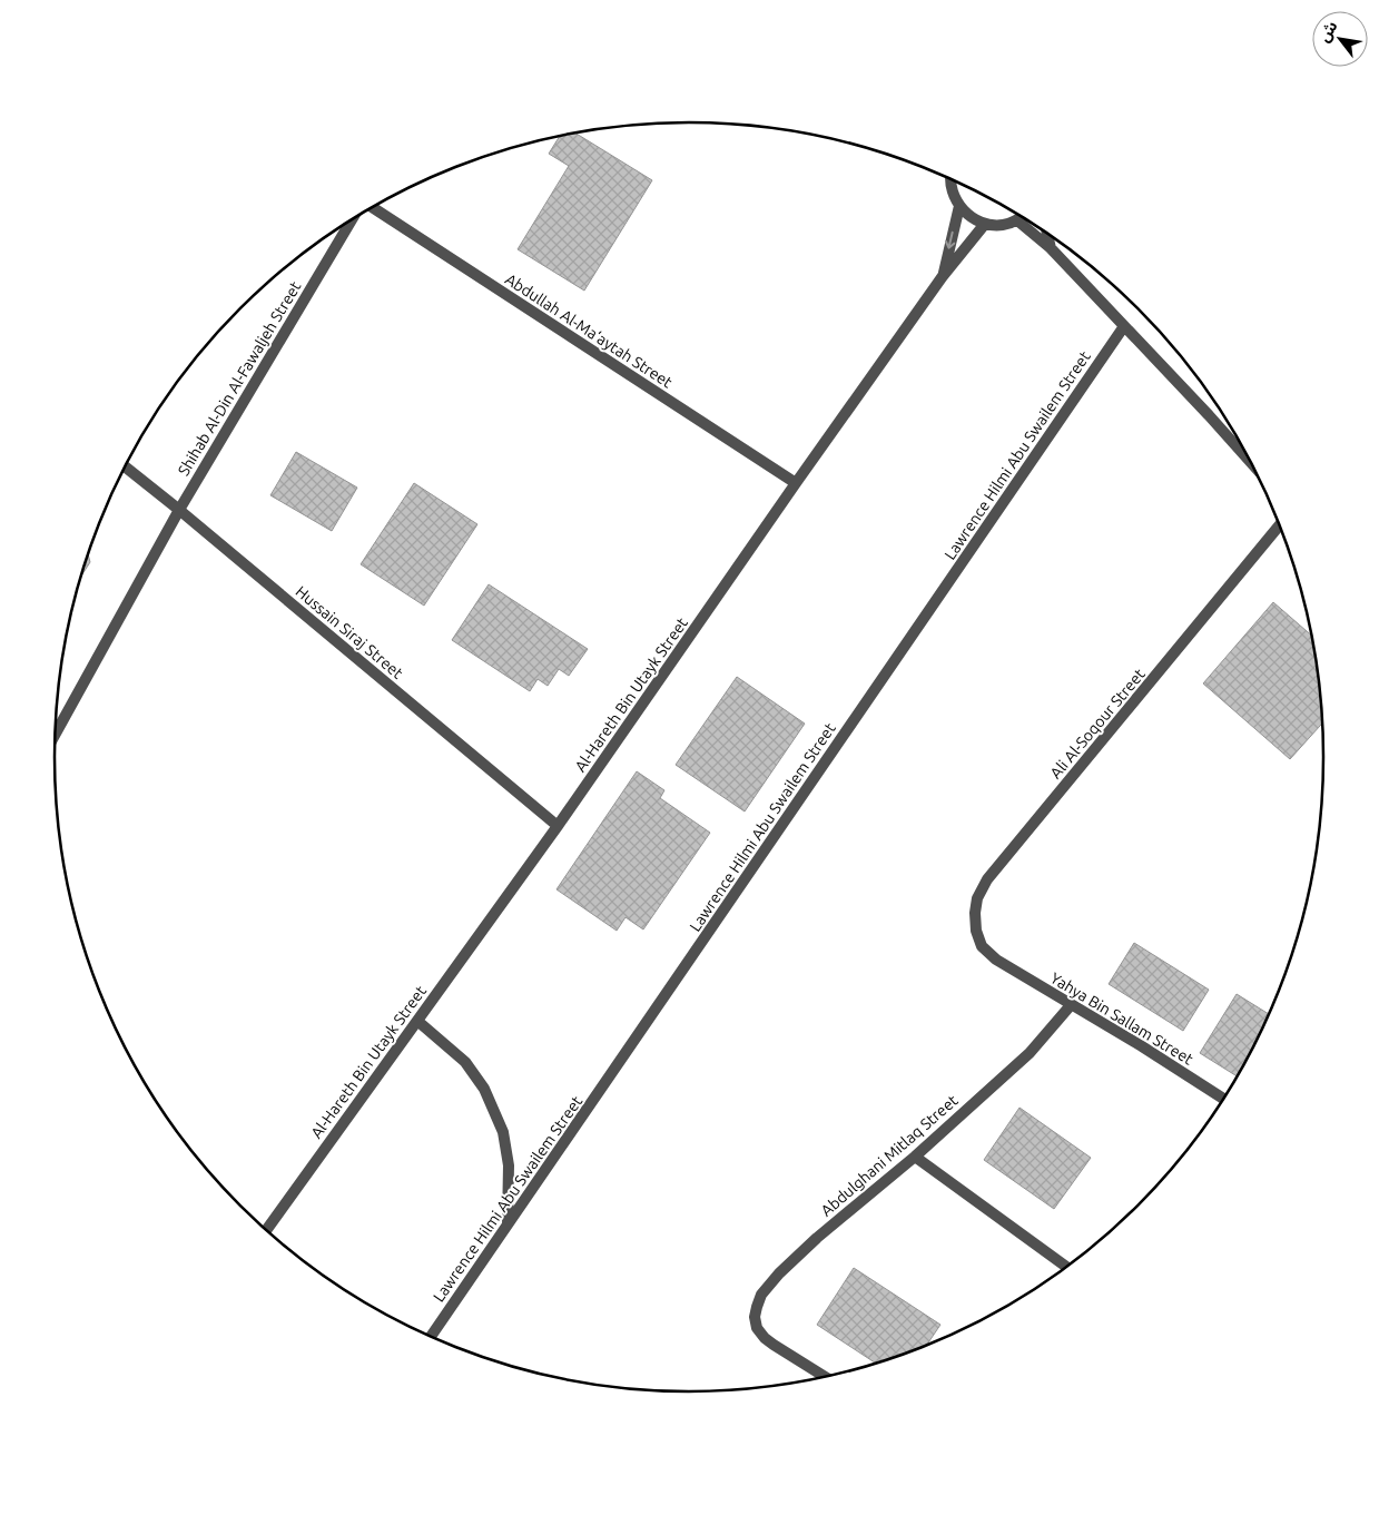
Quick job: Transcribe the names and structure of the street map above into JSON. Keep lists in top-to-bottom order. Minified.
{"streets":{"street":["Abdullah Al-Ma‘aytah Street","Shihab Al-Din Al-Fawaljeh Street","Lawrence Hilmi Abu Swailem Street","Hussain Siraj Street","Al-Hareth Bin Utayk Street","Ali Al-Soqour Street","Yahya Bin Sallam Street","Abdulghani Mitlaq Street"]},"crossings":[["Abdullah Al-Ma‘aytah Street","Al-Hareth Bin Utayk Street"],["Shihab Al-Din Al-Fawaljeh Street","Hussain Siraj Street"],["Hussain Siraj Street","Al-Hareth Bin Utayk Street"],["Ali Al-Soqour Street","Yahya Bin Sallam Street"],["Yahya Bin Sallam Street","Abdulghani Mitlaq Street"]],"north":"top left"}
